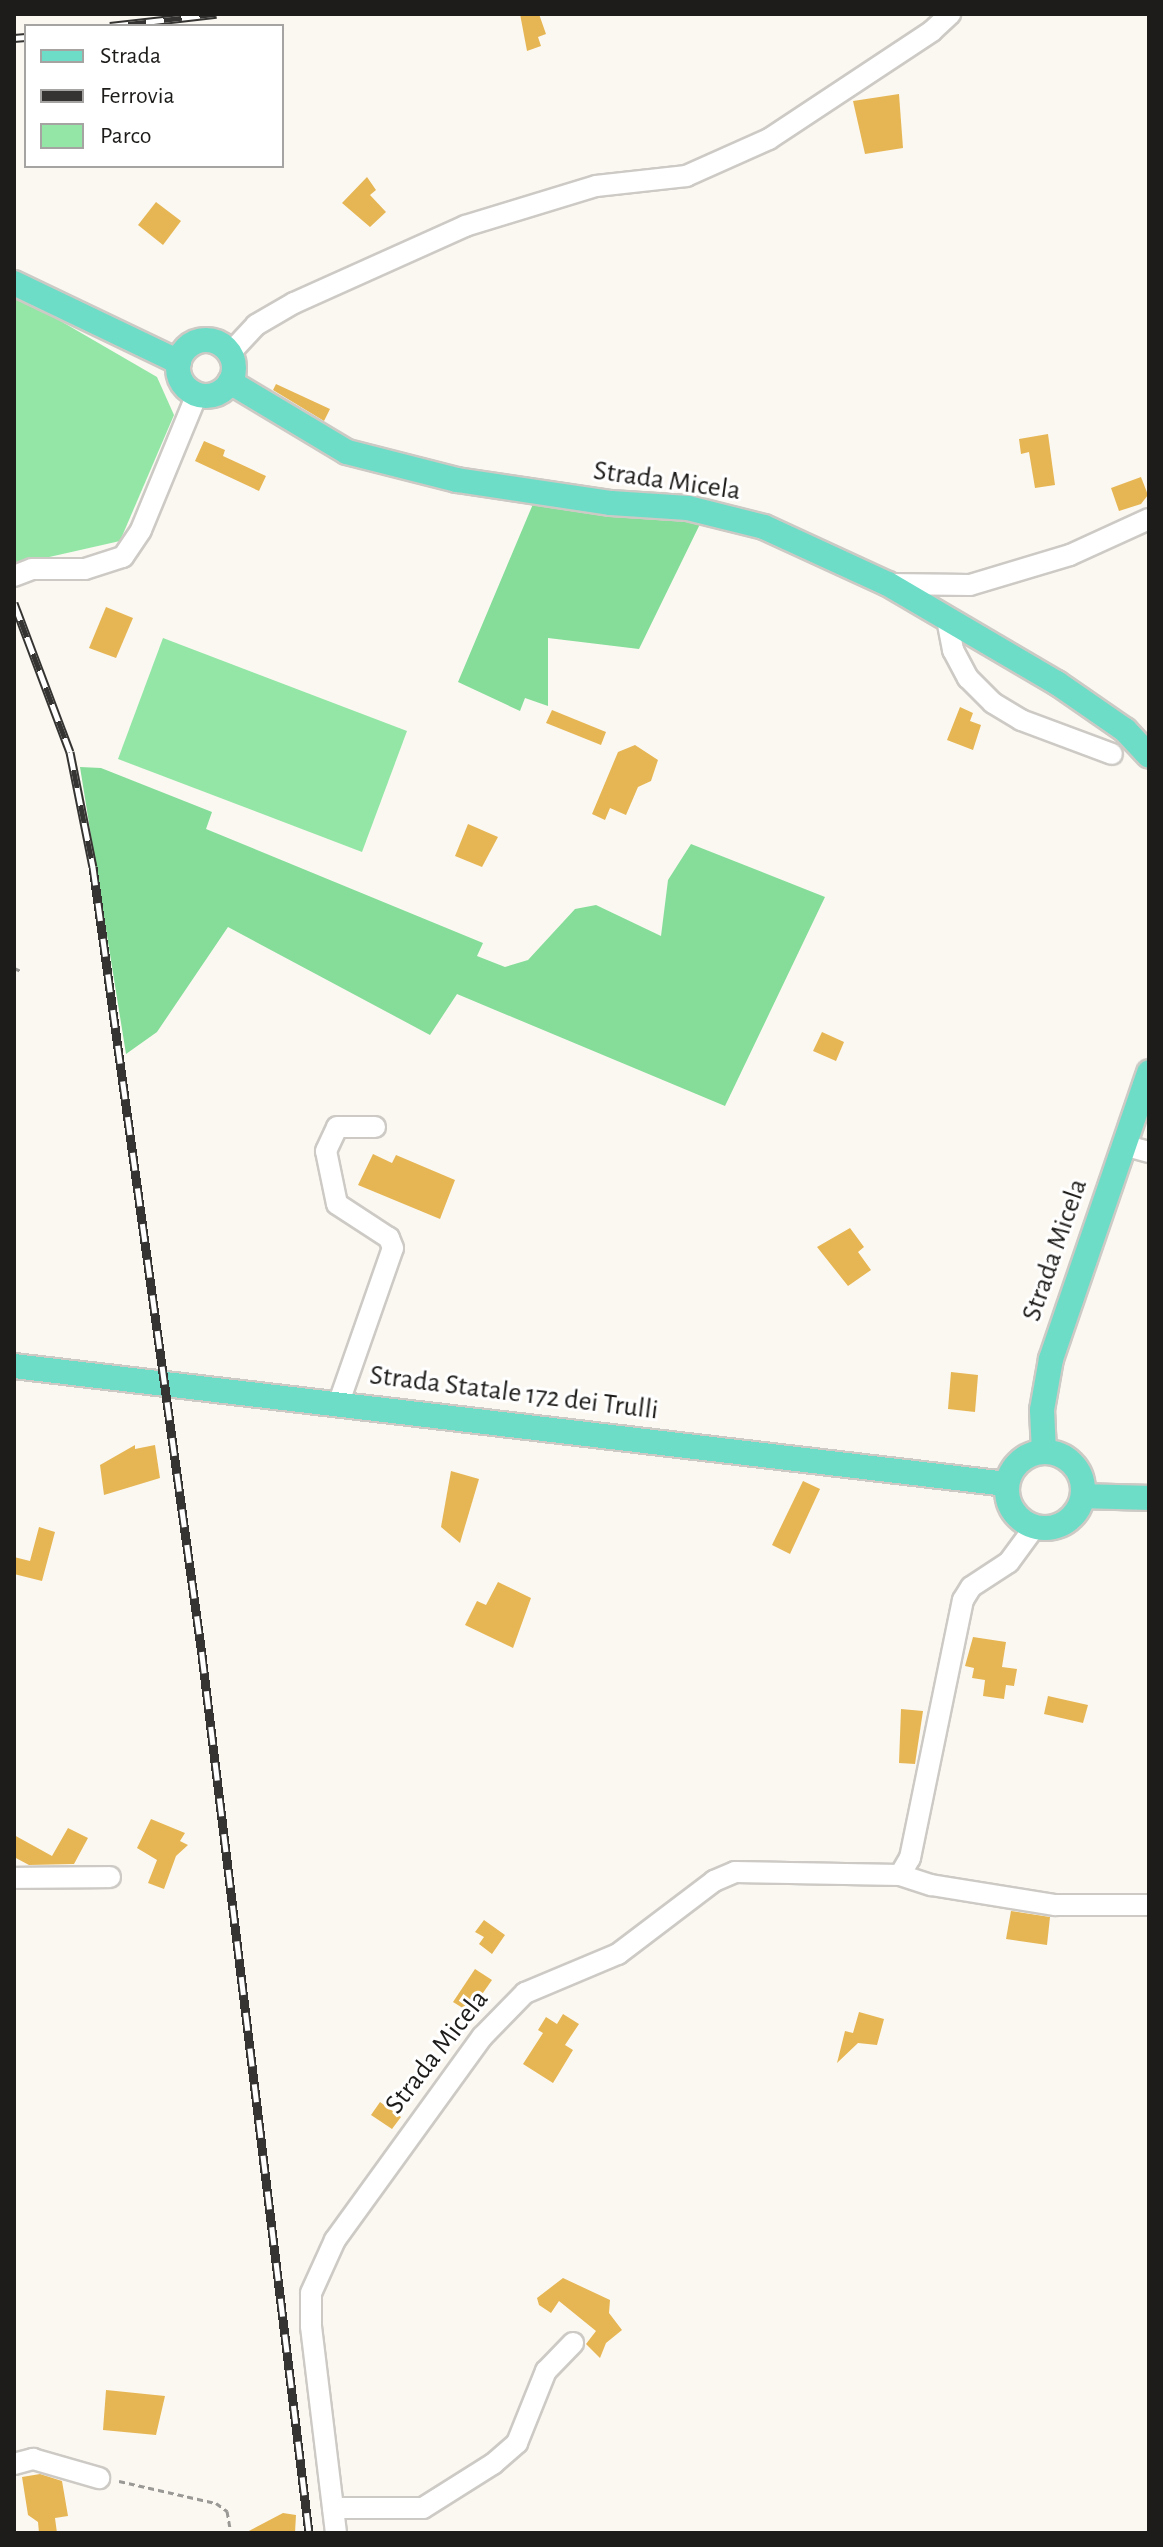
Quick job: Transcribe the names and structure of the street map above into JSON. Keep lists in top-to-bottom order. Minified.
{"streets":{"main road":["Strada Micela","Strada Statale 172 dei Trulli"]},"crossings":[["Strada Micela","Strada Statale 172 dei Trulli"]],"legend":["Strada","Ferrovia","Parco"]}
